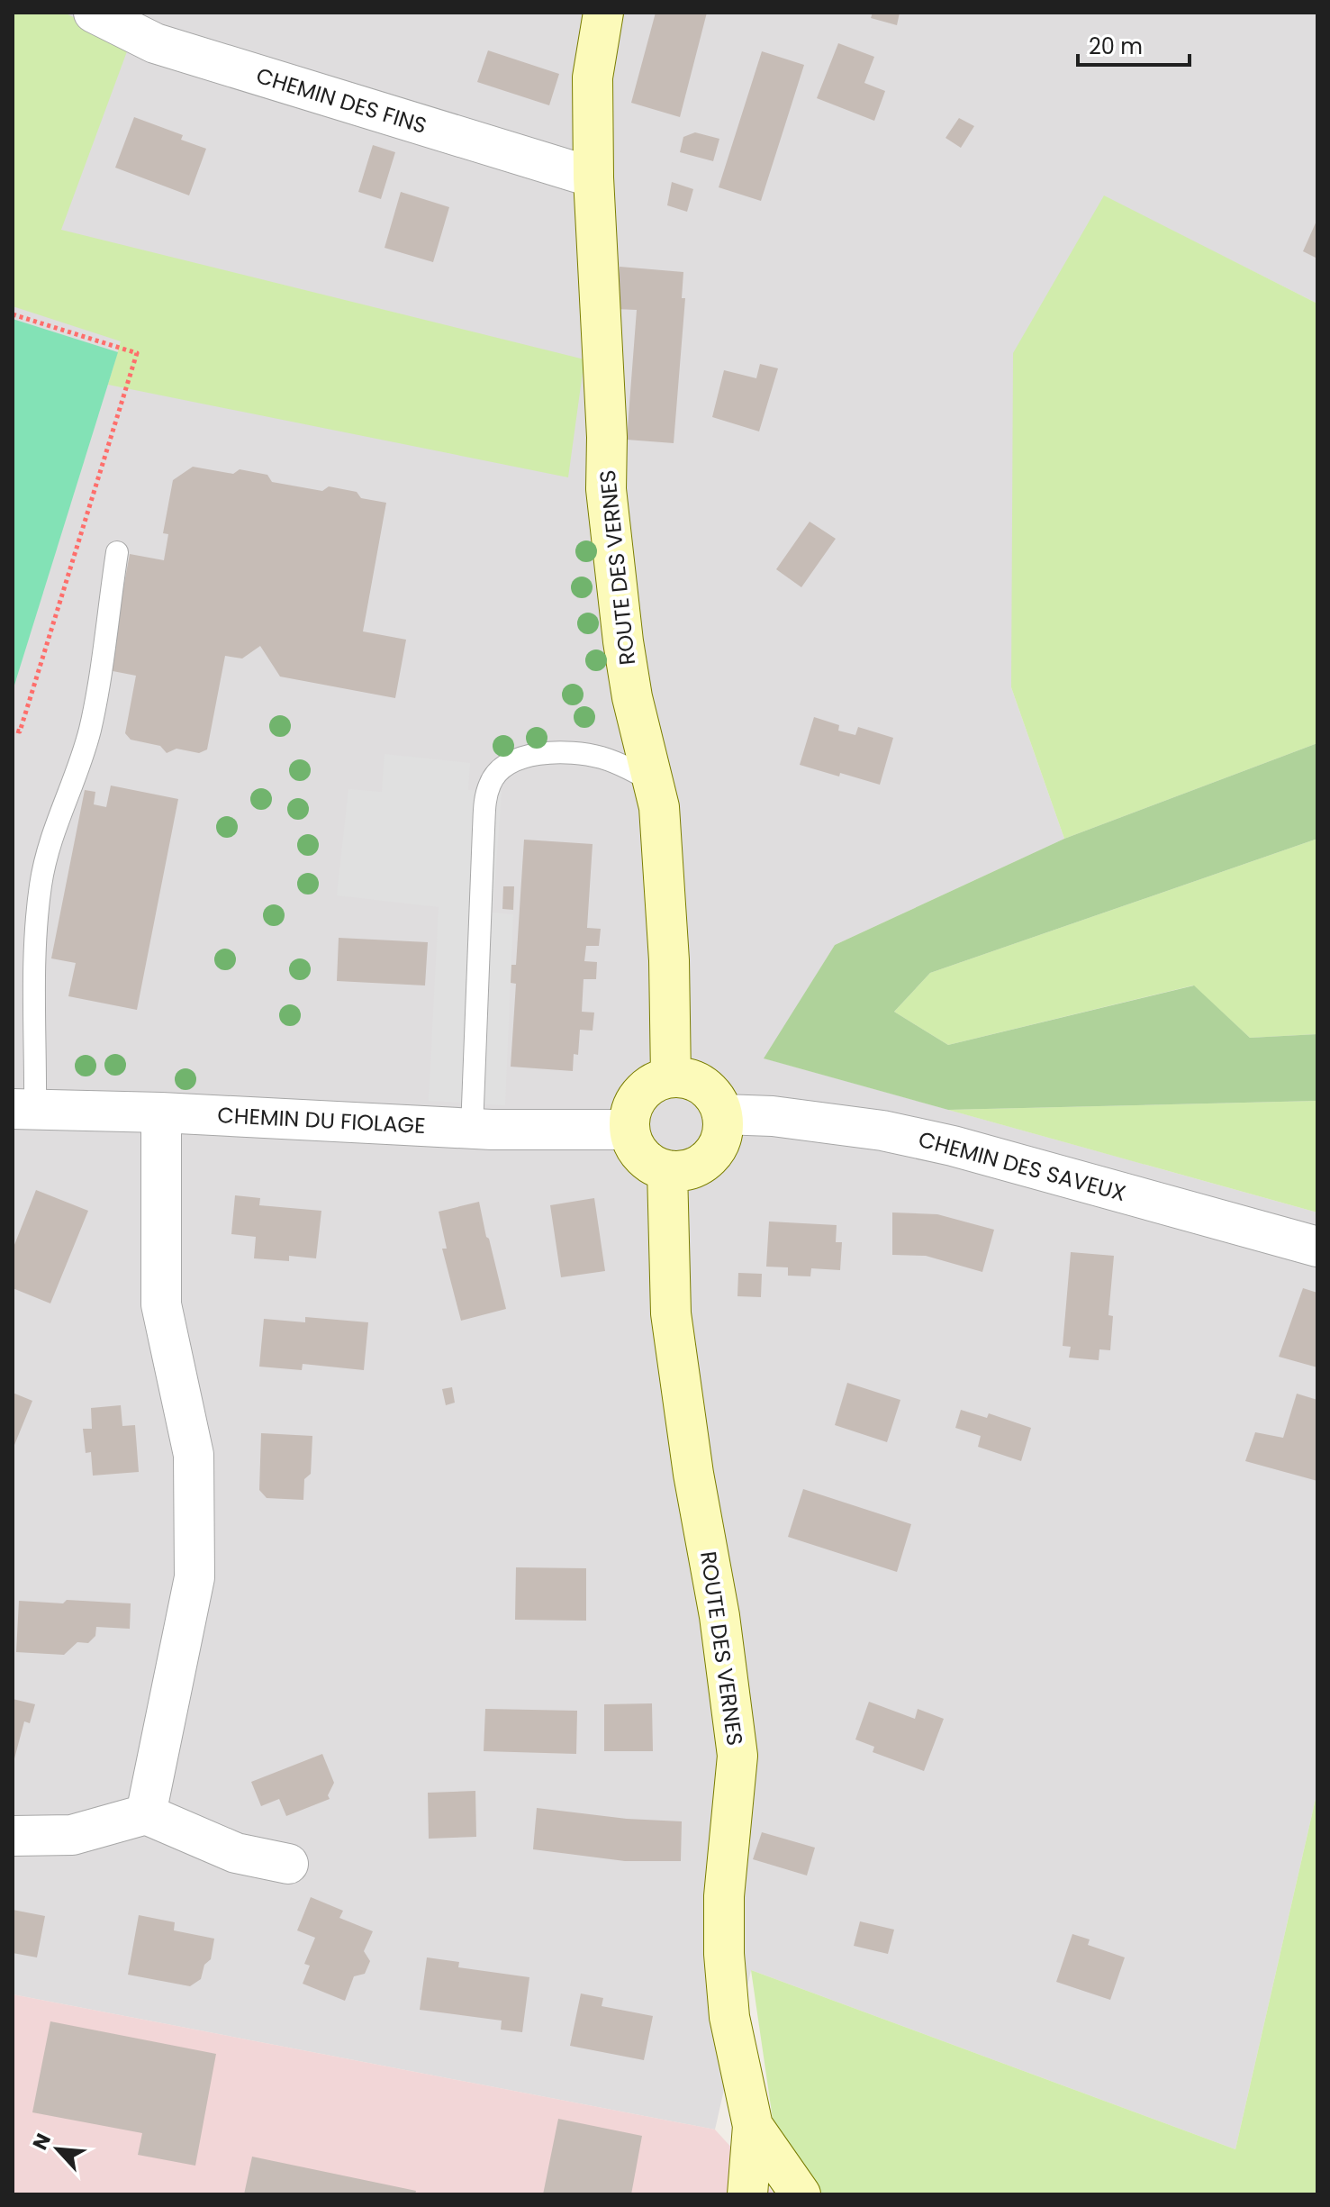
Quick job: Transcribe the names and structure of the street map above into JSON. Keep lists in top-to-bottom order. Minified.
{"streets":{"main road":["ROUTE DES VERNES"],"street":["CHEMIN DES FINS","CHEMIN DU FIOLAGE","CHEMIN DES SAVEUX"]},"crossings":[["ROUTE DES VERNES","CHEMIN DU FIOLAGE"],["ROUTE DES VERNES","CHEMIN DES SAVEUX"],["CHEMIN DU FIOLAGE","CHEMIN DES SAVEUX"]],"scale_bar":"20 m","north":"top left"}
